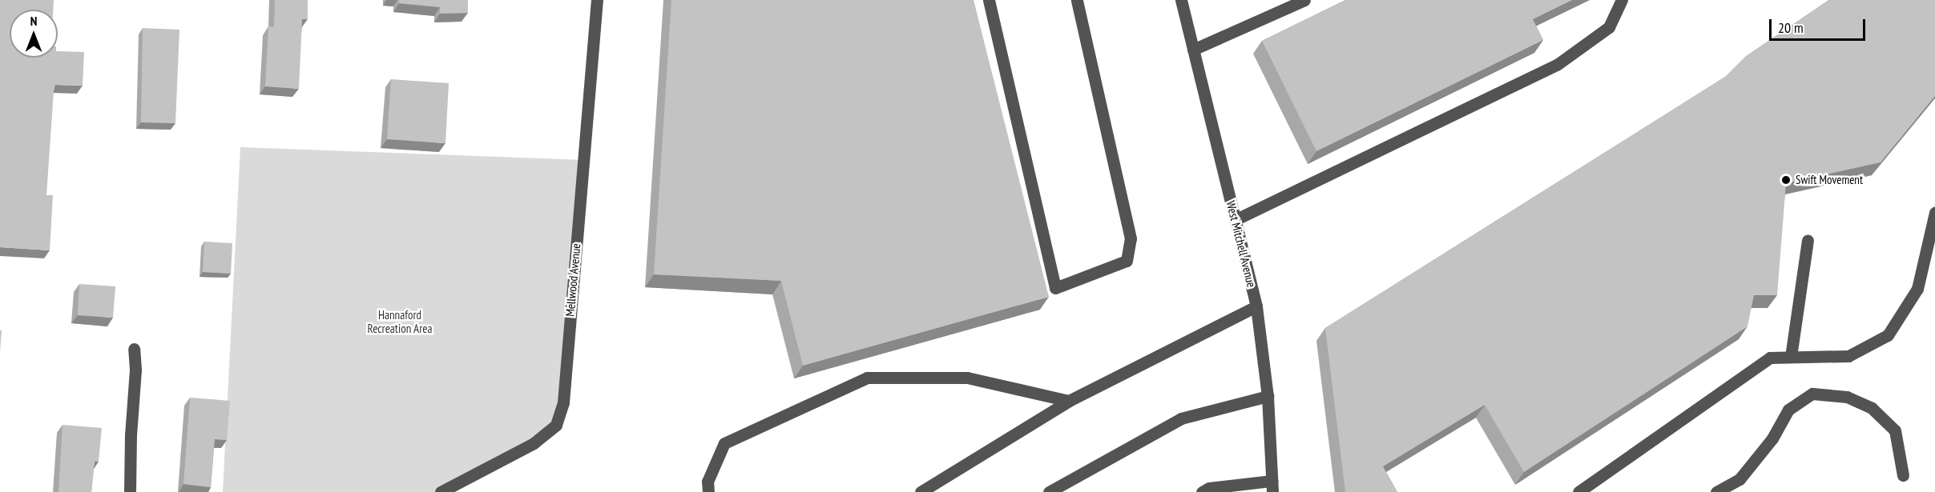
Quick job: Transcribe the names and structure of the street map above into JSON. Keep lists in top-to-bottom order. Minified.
{"streets":{"street":["West Mitchell Avenue","Mellwood Avenue"]},"parks":["Hannaford Recreation Area"],"places":["Swift Movement"],"scale_bar":"20 m","north":"top"}
